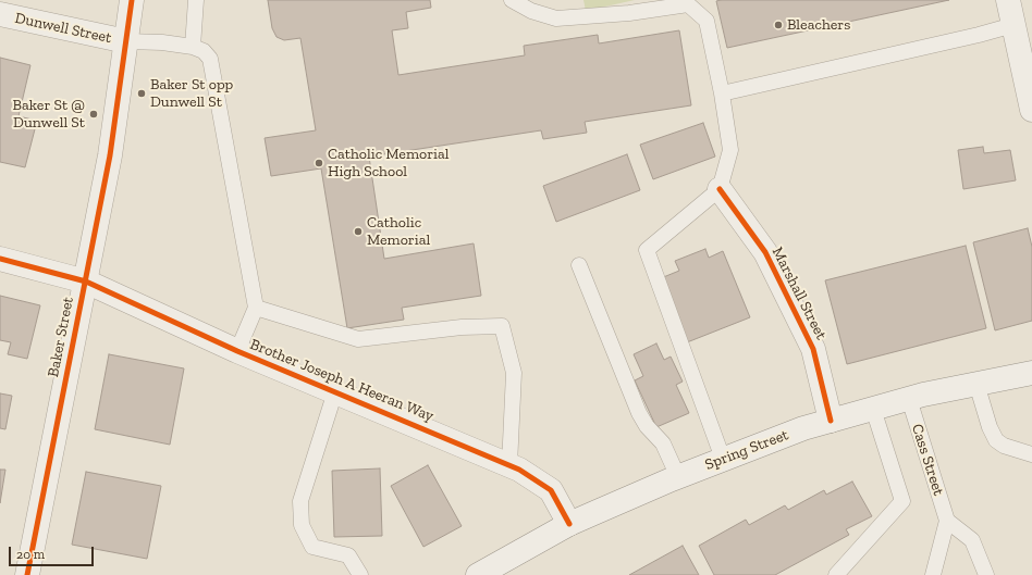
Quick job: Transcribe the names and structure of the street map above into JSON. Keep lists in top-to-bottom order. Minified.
{"streets":{"street":["Dunwell Street","Marshall Street","Baker Street","Brother Joseph A Heeran Way","Spring Street"],"lane":["Cass Street"]},"crossings":[["Dunwell Street","Baker Street"],["Marshall Street","Spring Street"],["Baker Street","Brother Joseph A Heeran Way"],["Brother Joseph A Heeran Way","Spring Street"],["Spring Street","Cass Street"]],"places":["Bleachers","Baker St opp Dunwell St","Baker St @ Dunwell St","Catholic Memorial High School","Catholic Memorial"],"scale_bar":"20 m"}
